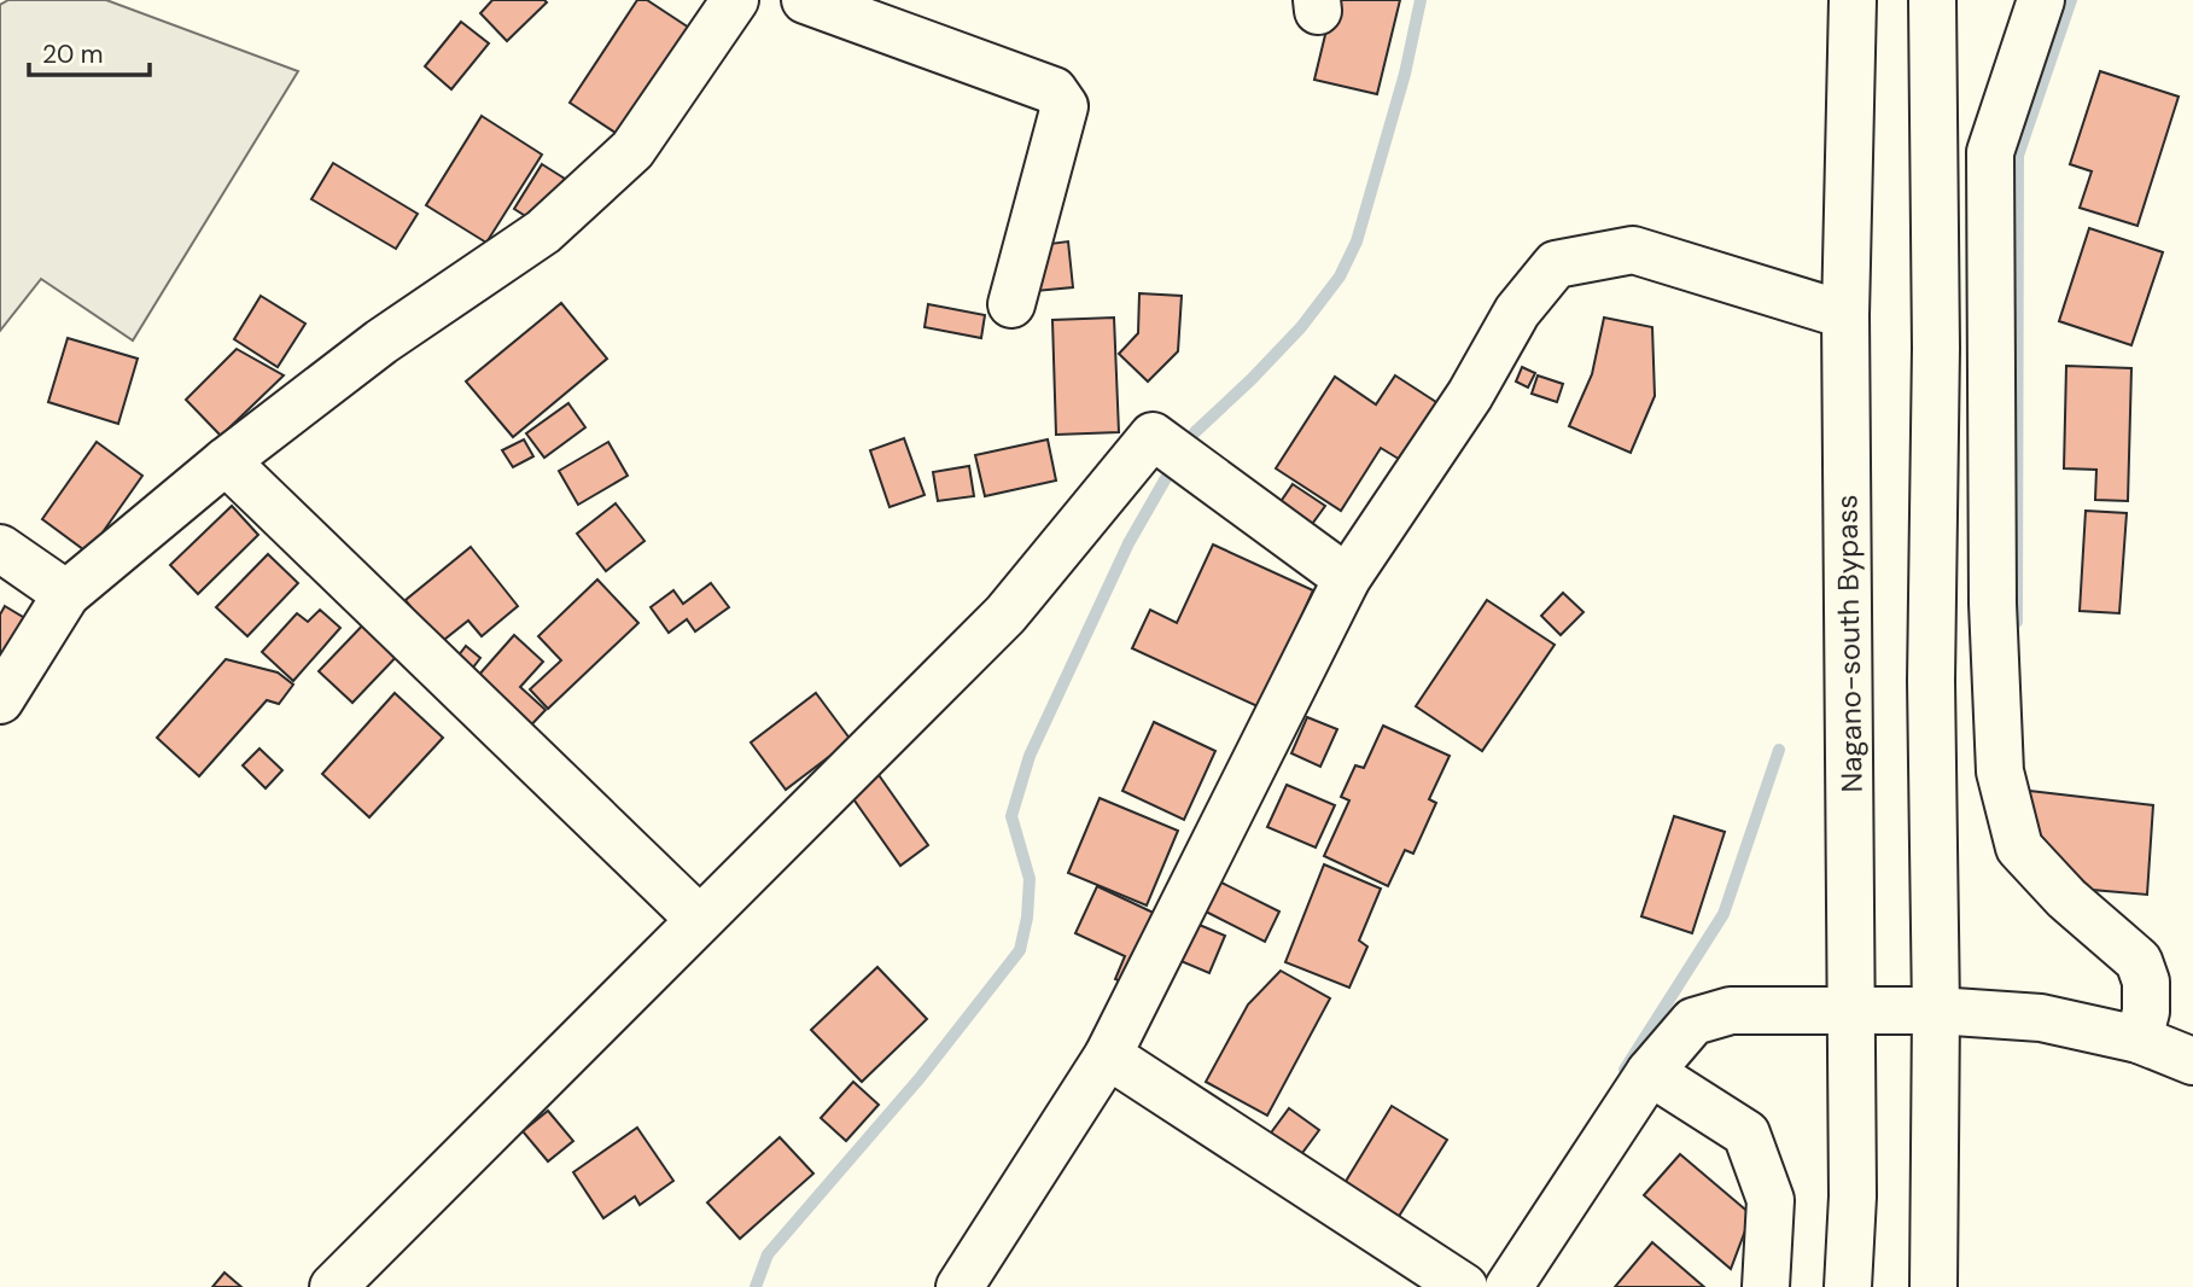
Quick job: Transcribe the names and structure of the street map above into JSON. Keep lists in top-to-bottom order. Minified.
{"streets":{"main road":["Nagano-south Bypass"]},"scale_bar":"20 m"}
